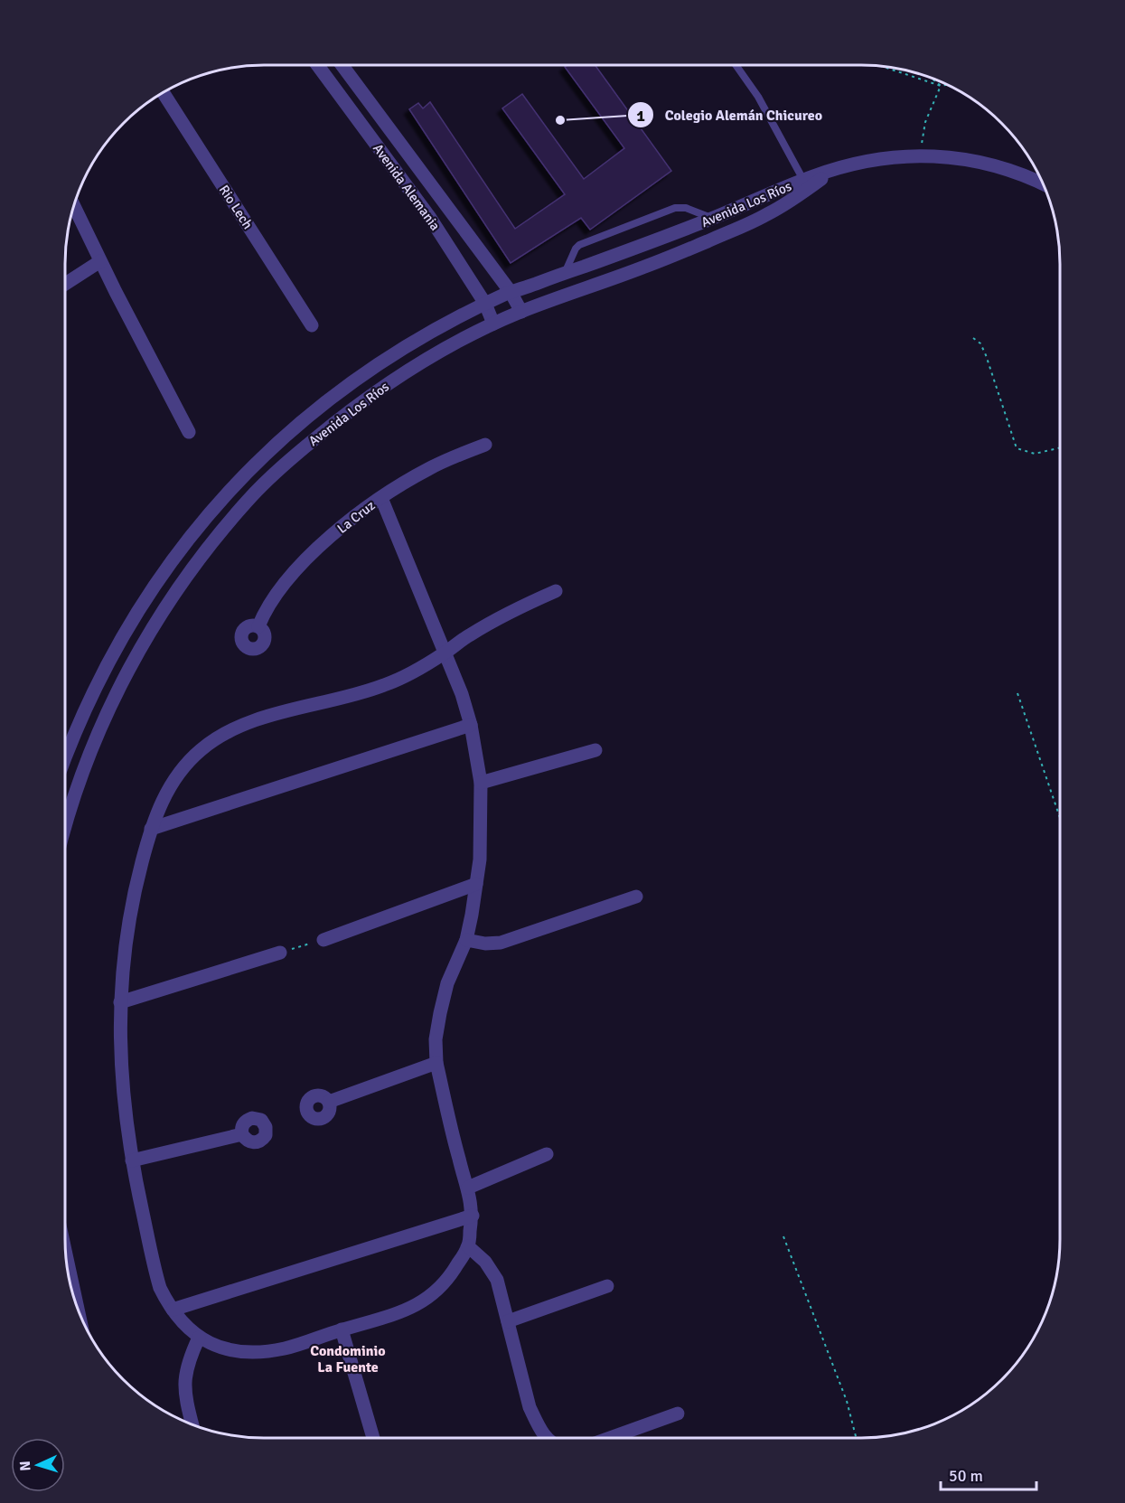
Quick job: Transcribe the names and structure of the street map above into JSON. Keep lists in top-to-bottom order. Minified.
{"streets":{"street":["Avenida Alemania","Avenida Los Ríos","Rio Lech","La Cruz"]},"crossings":[["Avenida Alemania","Avenida Los Ríos"]],"districts":["Condominio La Fuente"],"places":["Colegio Alemán Chicureo"],"scale_bar":"50 m","north":"left"}
